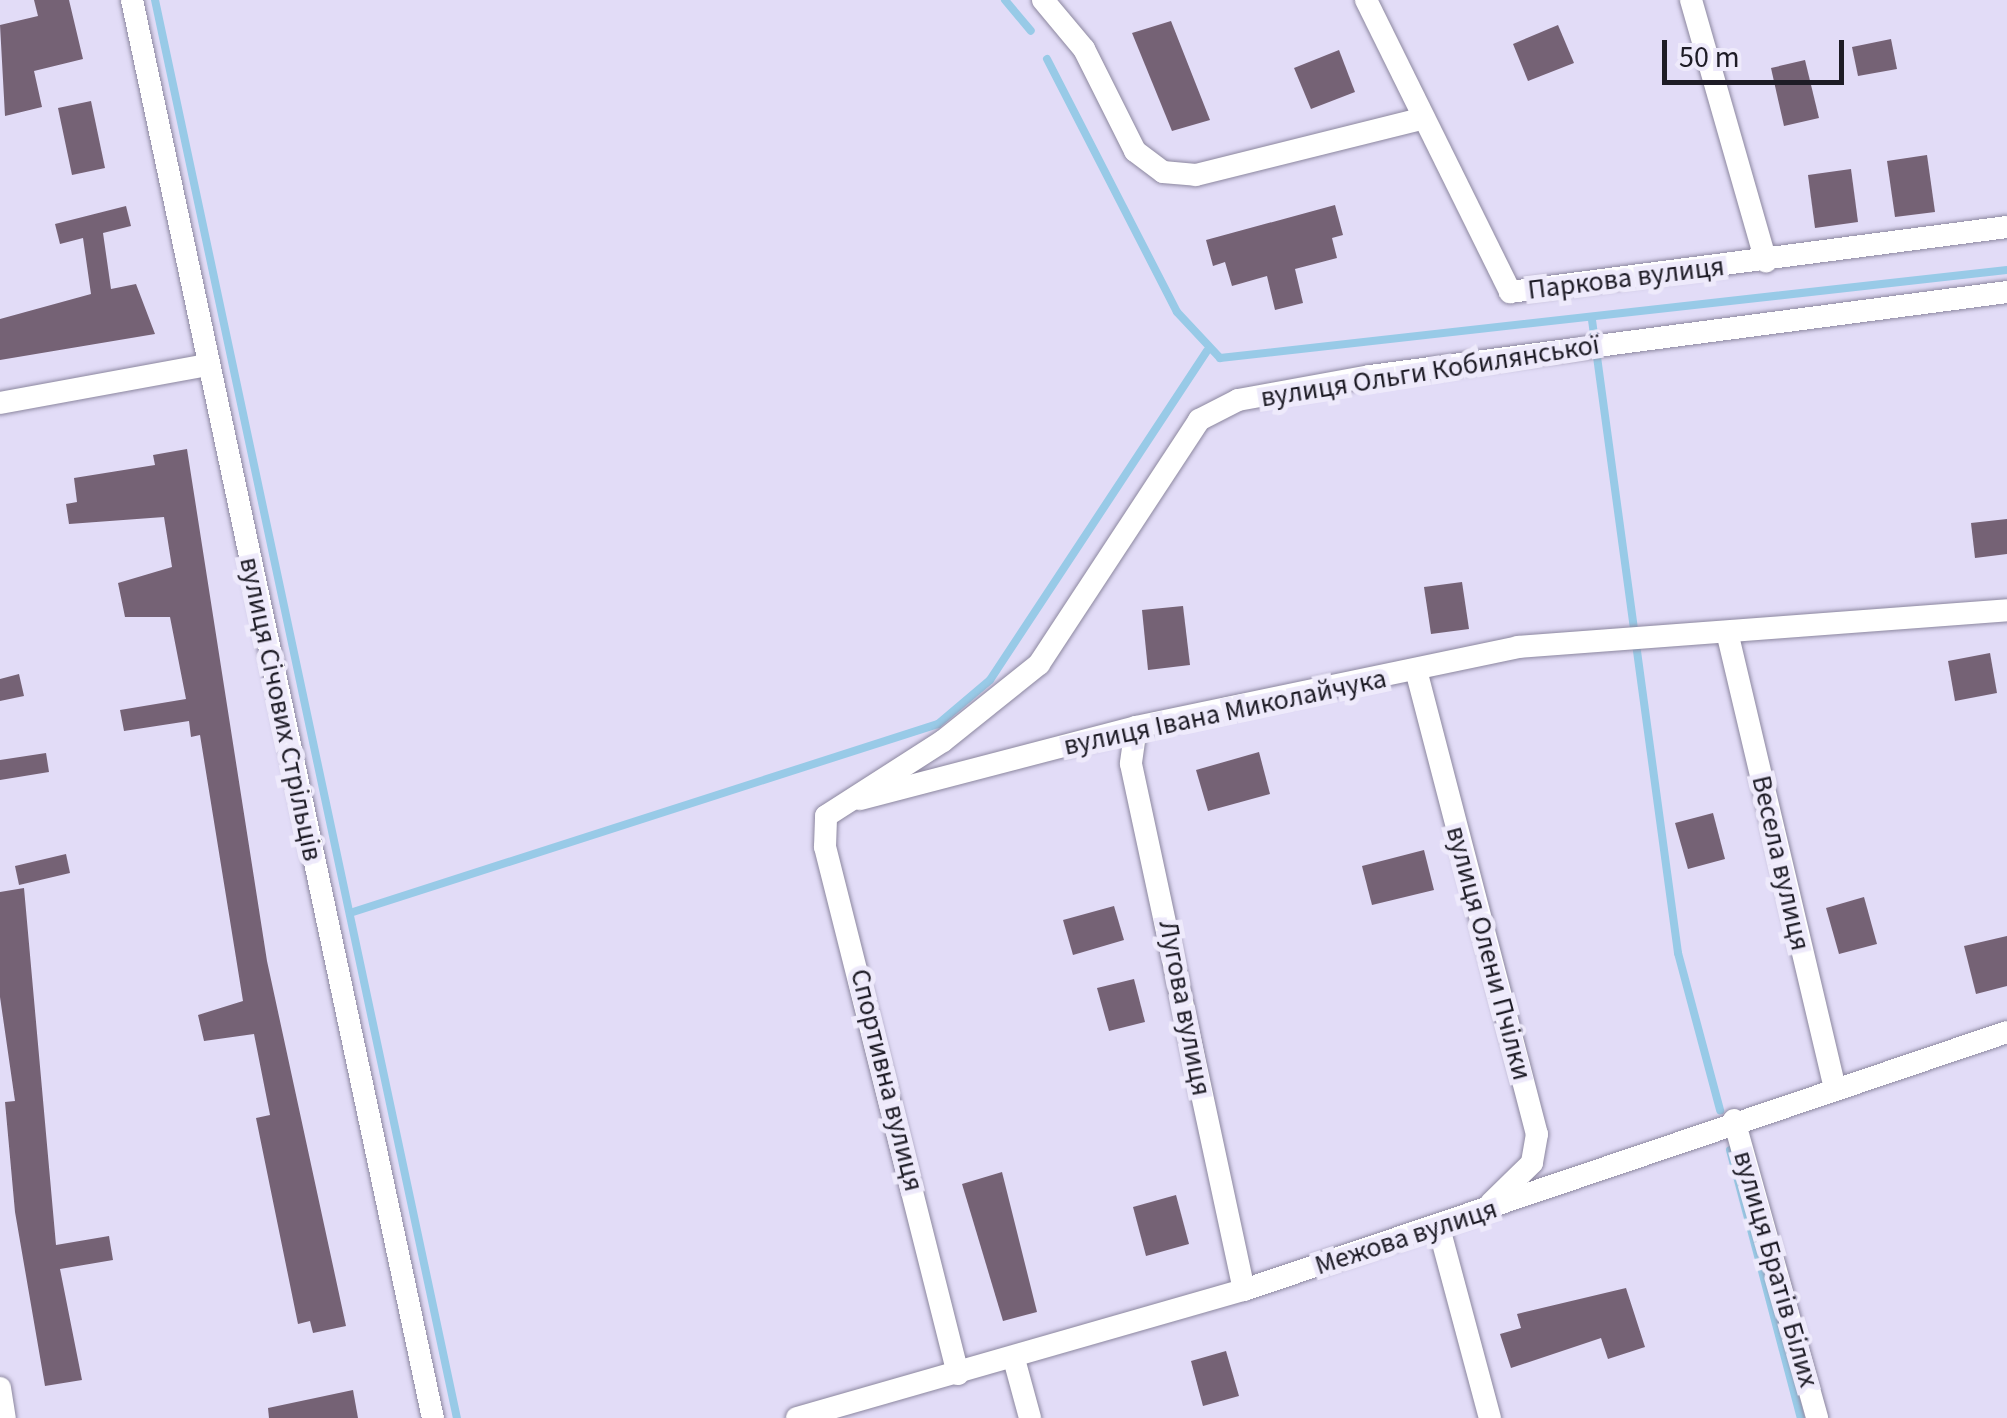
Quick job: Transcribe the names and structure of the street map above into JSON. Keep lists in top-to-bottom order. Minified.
{"streets":{"street":["Паркова вулиця","вулиця Ольги Кобилянської","вулиця Січових Стрільців","вулиця Івана Миколайчука","Весела вулиця","вулиця Олени Пчілки","Лугова вулиця","Спортивна вулиця","Межова вулиця","вулиця Братів Білих"]},"crossings":[["вулиця Ольги Кобилянської","вулиця Івана Миколайчука"],["вулиця Ольги Кобилянської","Спортивна вулиця"],["вулиця Івана Миколайчука","Весела вулиця"],["вулиця Івана Миколайчука","вулиця Олени Пчілки"],["вулиця Івана Миколайчука","Лугова вулиця"],["вулиця Івана Миколайчука","Спортивна вулиця"],["Весела вулиця","Межова вулиця"],["вулиця Олени Пчілки","Межова вулиця"],["Лугова вулиця","Межова вулиця"],["Спортивна вулиця","Межова вулиця"],["Межова вулиця","вулиця Братів Білих"]],"scale_bar":"50 m"}
